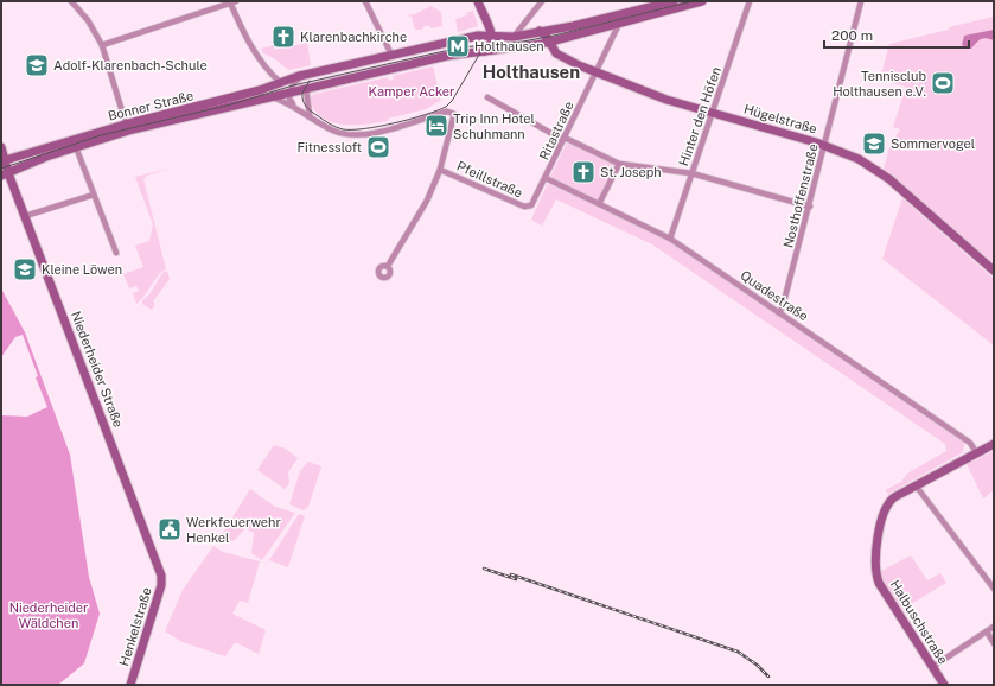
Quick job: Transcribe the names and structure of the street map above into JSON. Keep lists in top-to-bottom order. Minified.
{"streets":{"main road":["Bonner Straße","Hügelstraße","Niederheider Straße","Halbuschstraße","Henkelstraße"],"street":["Hinter den Höfen","Ritastraße","Pfeillstraße","Nosthoffenstraße","Quadestraße"]},"crossings":[["Bonner Straße","Hügelstraße"],["Bonner Straße","Ritastraße"],["Bonner Straße","Niederheider Straße"],["Hinter den Höfen","Hügelstraße"],["Hinter den Höfen","Quadestraße"],["Hügelstraße","Ritastraße"],["Hügelstraße","Nosthoffenstraße"],["Ritastraße","Pfeillstraße"],["Ritastraße","Quadestraße"],["Nosthoffenstraße","Quadestraße"],["Niederheider Straße","Henkelstraße"]],"districts":["Holthausen"],"parks":["Kamper Acker","Niederheider Wäldchen"],"places":{"church":["Klarenbachkirche","St. Joseph"],"metro station":["Holthausen"],"school or university":["Adolf-Klarenbach-Schule","Sommervogel","Kleine Löwen"],"sports":["Tennisclub Holthausen e.V.","Fitnessloft"],"hotel":["Trip Inn Hotel Schuhmann"],"public building":["Werkfeuerwehr Henkel"]},"scale_bar":"200 m"}
